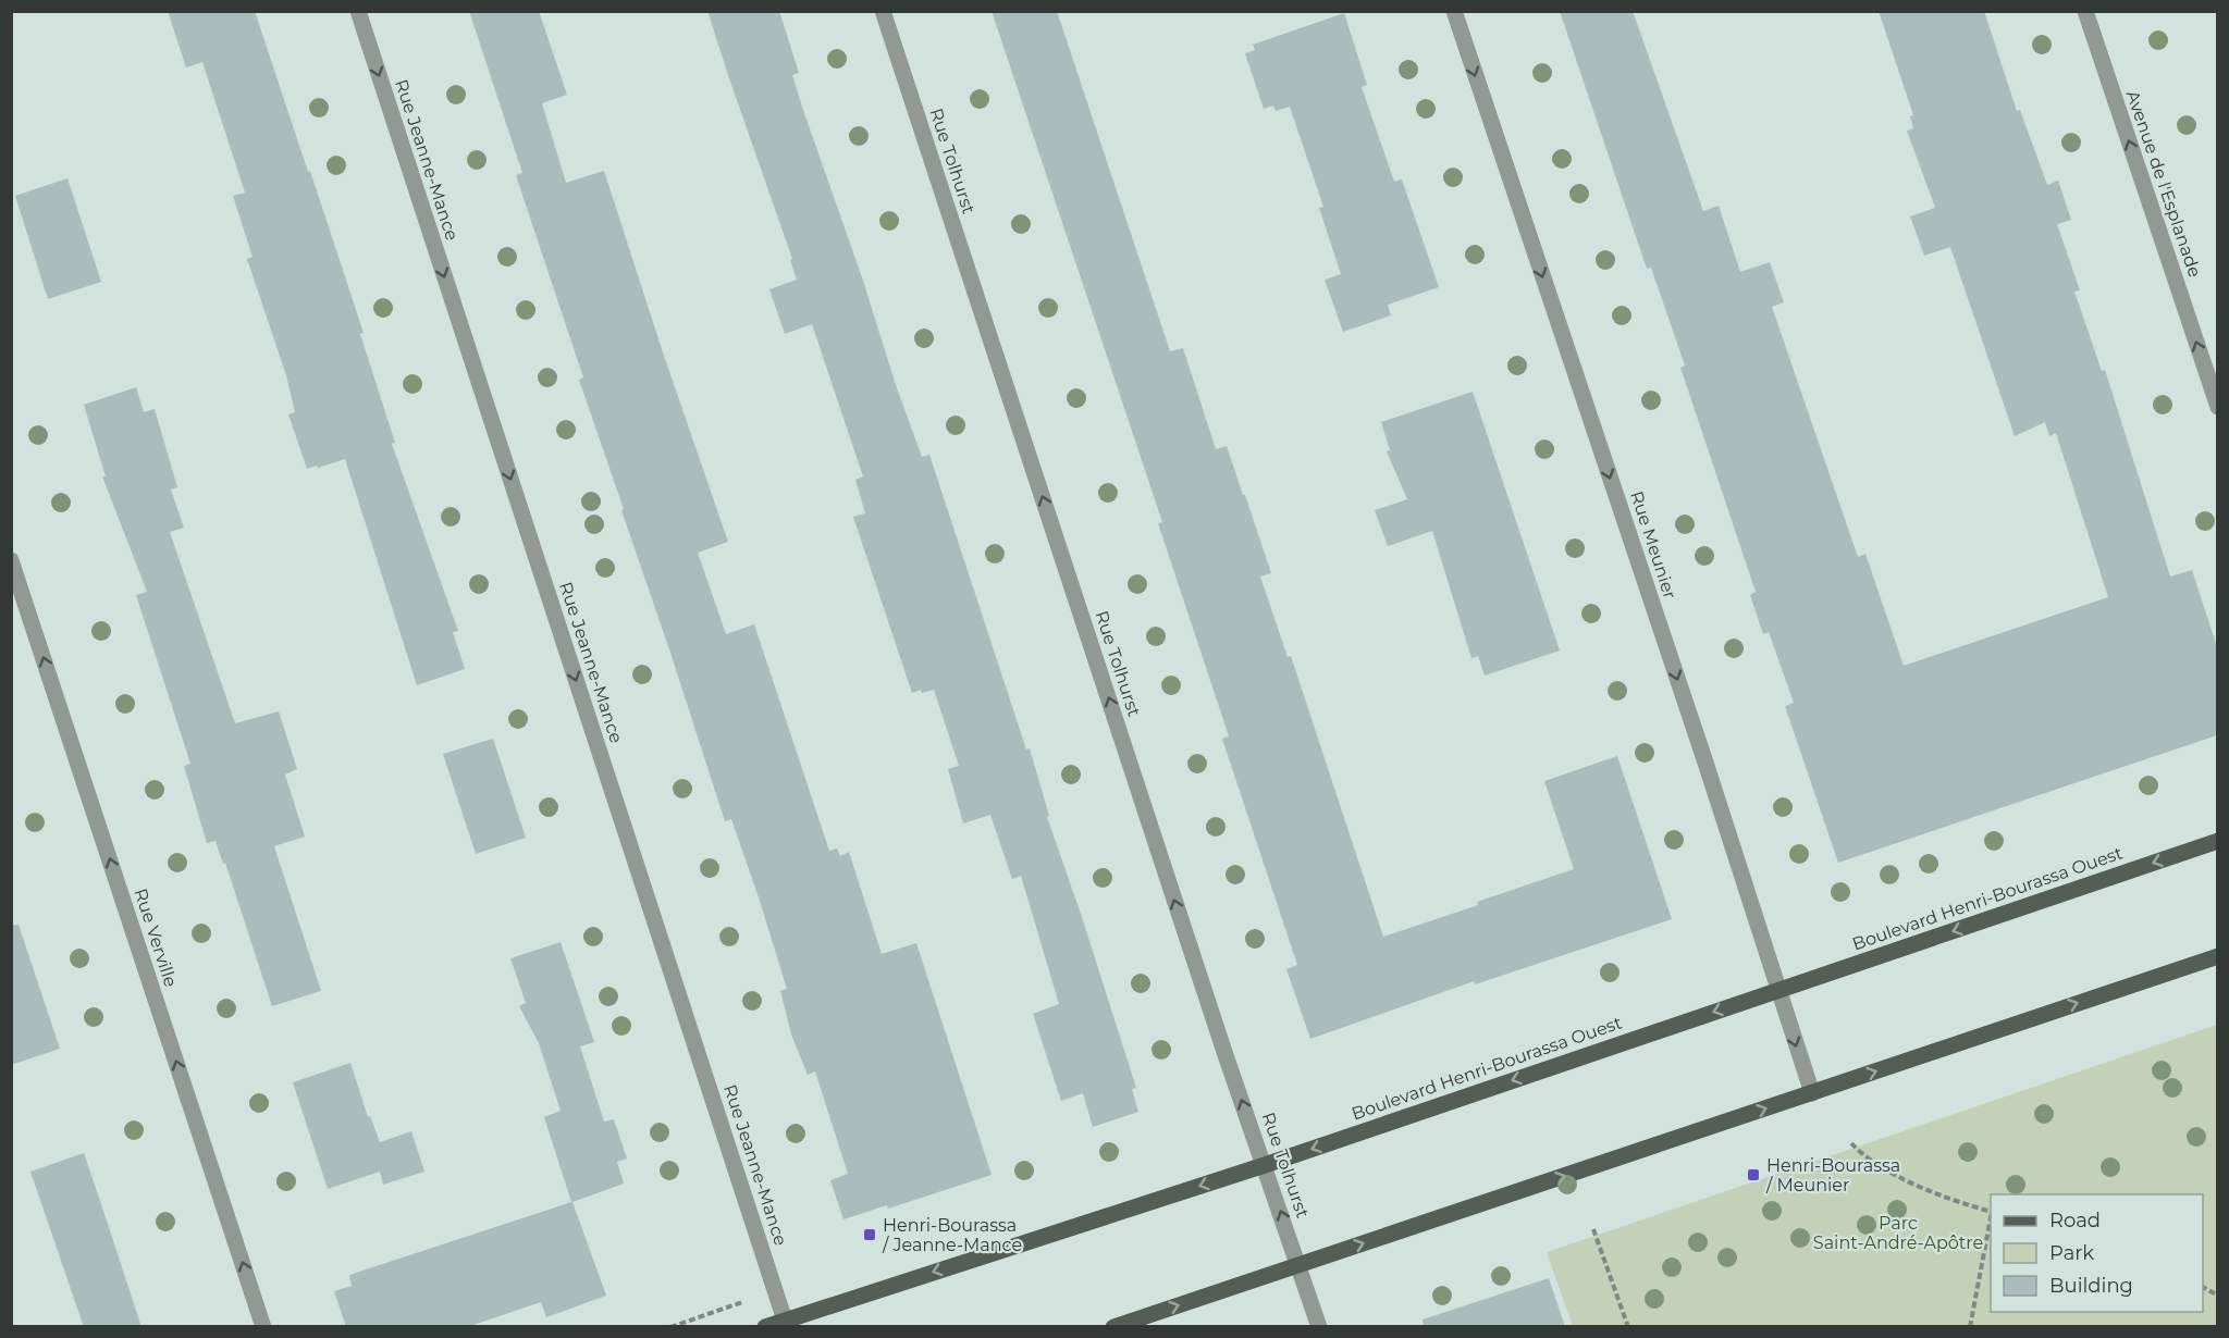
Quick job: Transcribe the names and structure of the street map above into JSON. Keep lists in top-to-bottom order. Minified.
{"streets":{"main road":["Boulevard Henri-Bourassa Ouest"],"street":["Rue Jeanne-Mance","Rue Tolhurst","Avenue de l'Esplanade","Rue Meunier","Rue Verville"]},"crossings":[["Rue Jeanne-Mance","Boulevard Henri-Bourassa Ouest"],["Rue Tolhurst","Boulevard Henri-Bourassa Ouest"],["Rue Meunier","Boulevard Henri-Bourassa Ouest"]],"one_way":["Rue Jeanne-Mance","Rue Tolhurst","Avenue de l'Esplanade","Rue Meunier","Rue Verville"],"parks":["Parc Saint-André-Apôtre"],"places":{"transit":["Henri-Bourassa / Meunier","Henri-Bourassa / Jeanne-Mance"]},"legend":["Road","Park","Building"]}
